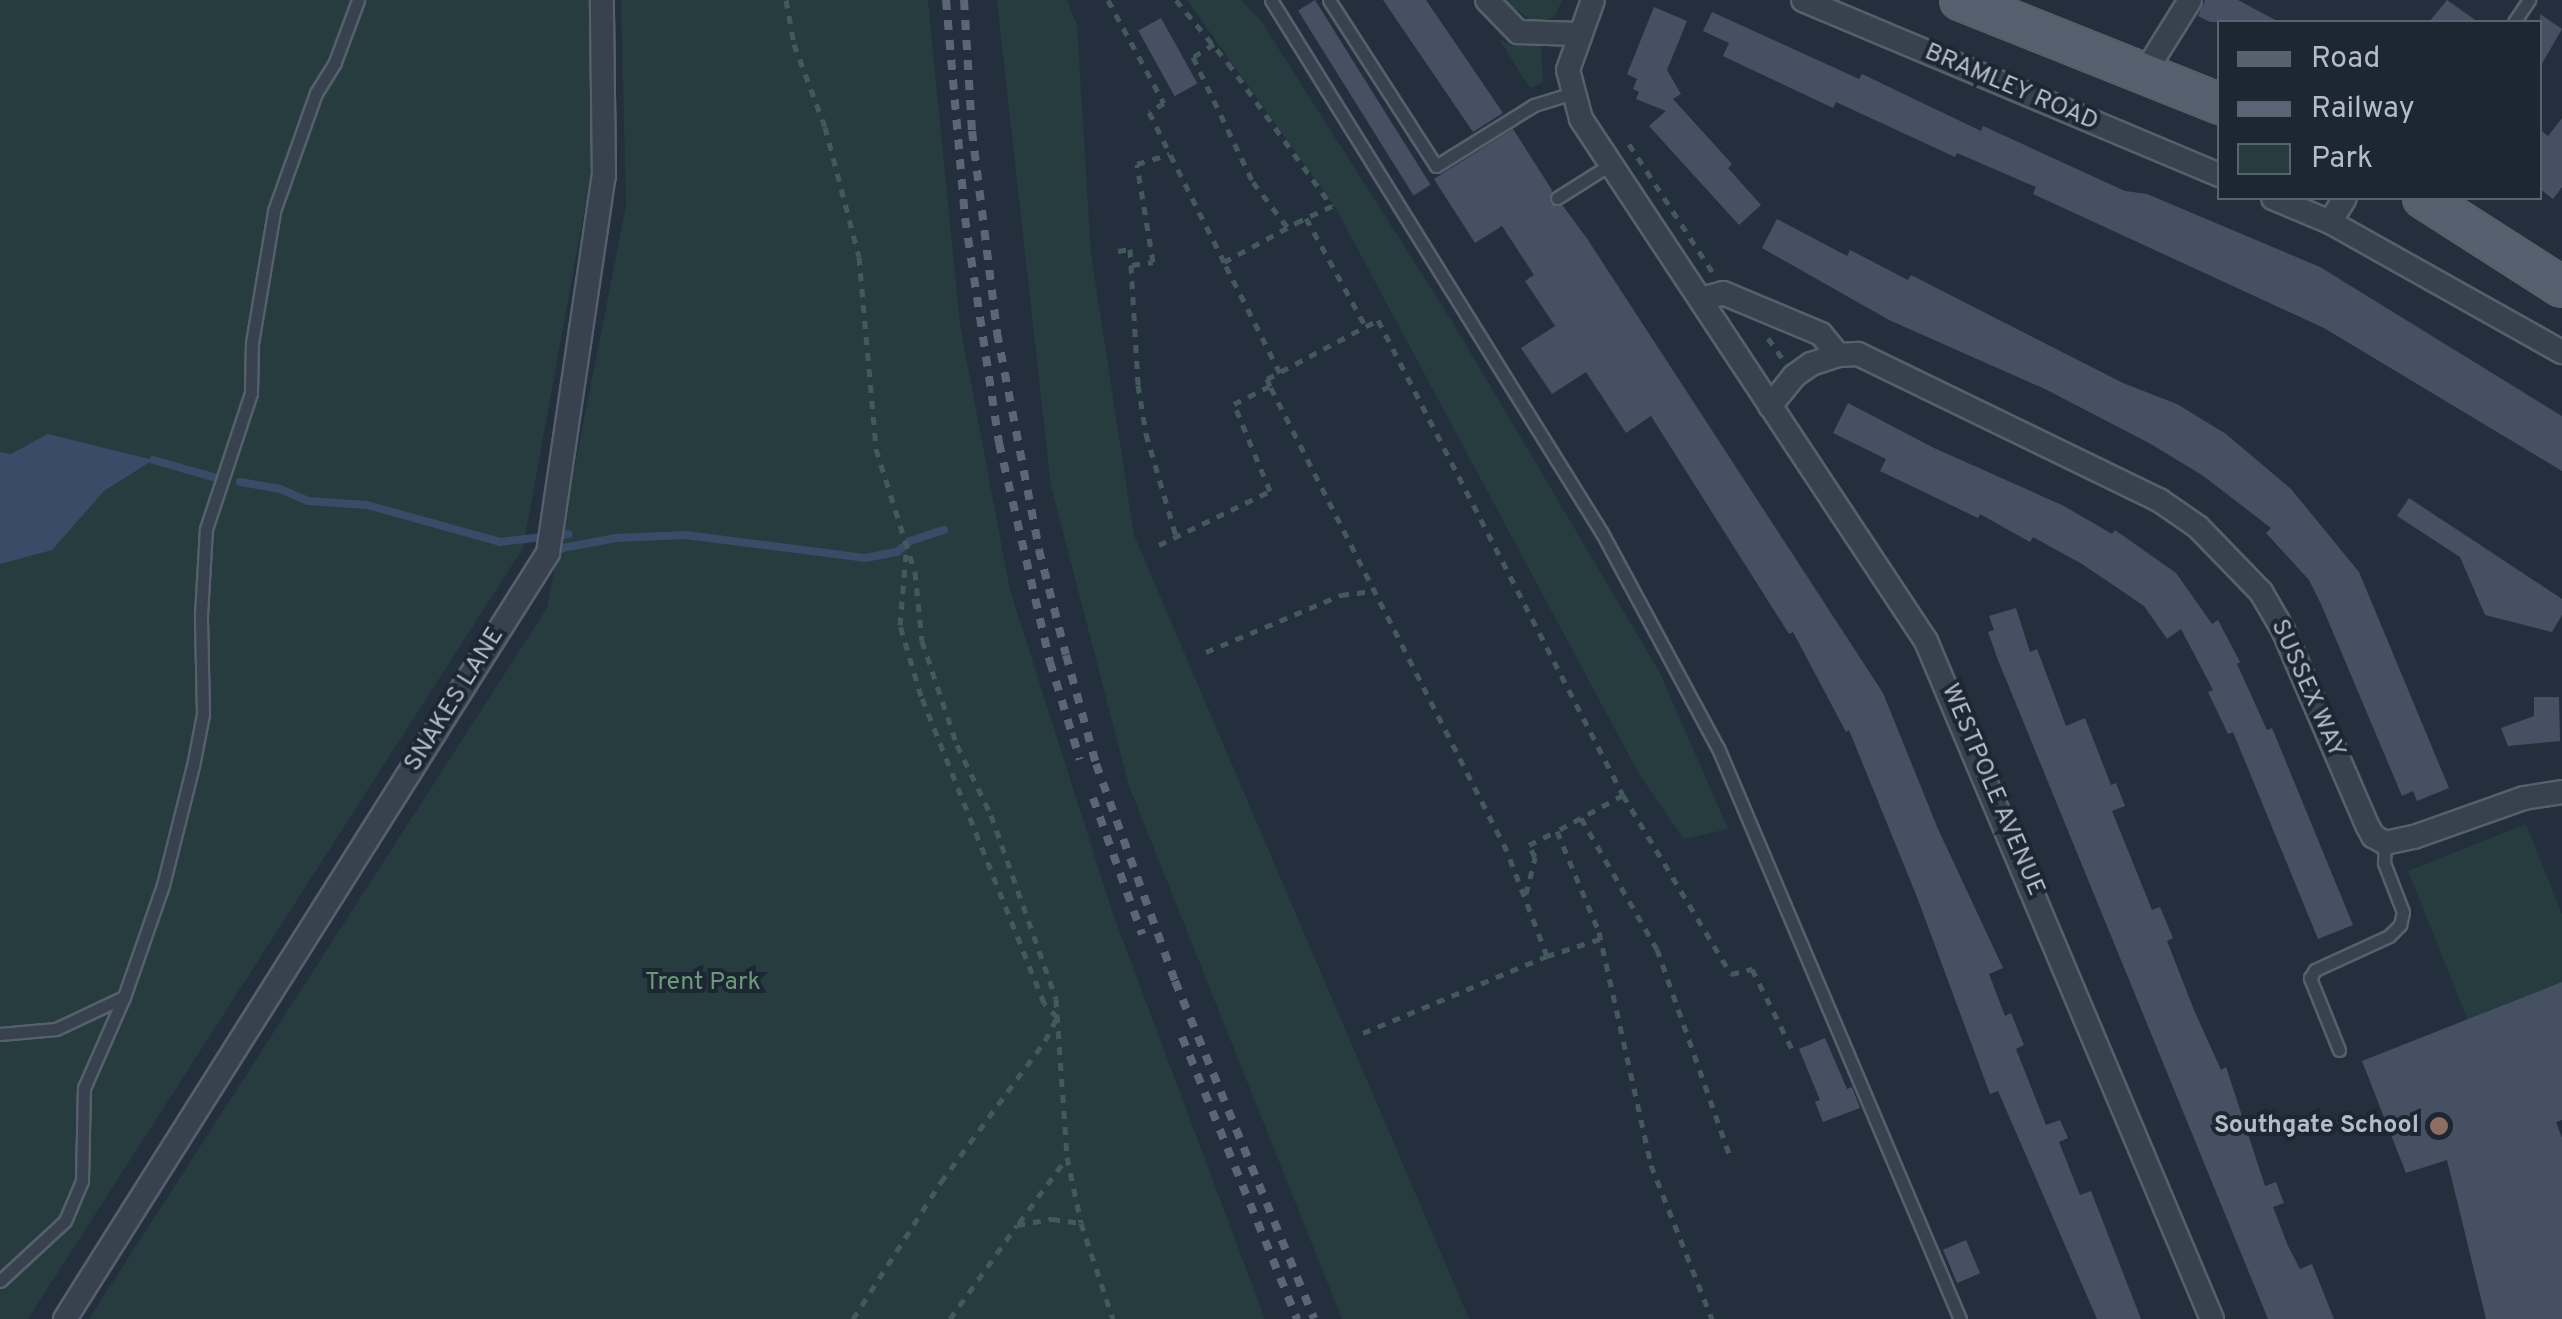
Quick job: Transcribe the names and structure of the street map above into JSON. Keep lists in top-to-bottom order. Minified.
{"streets":{"street":["BRAMLEY ROAD","SUSSEX WAY","SNAKES LANE","WESTPOLE AVENUE"]},"crossings":[["SUSSEX WAY","WESTPOLE AVENUE"]],"parks":["Trent Park"],"places":["Southgate School"],"legend":["Road","Railway","Park"]}
